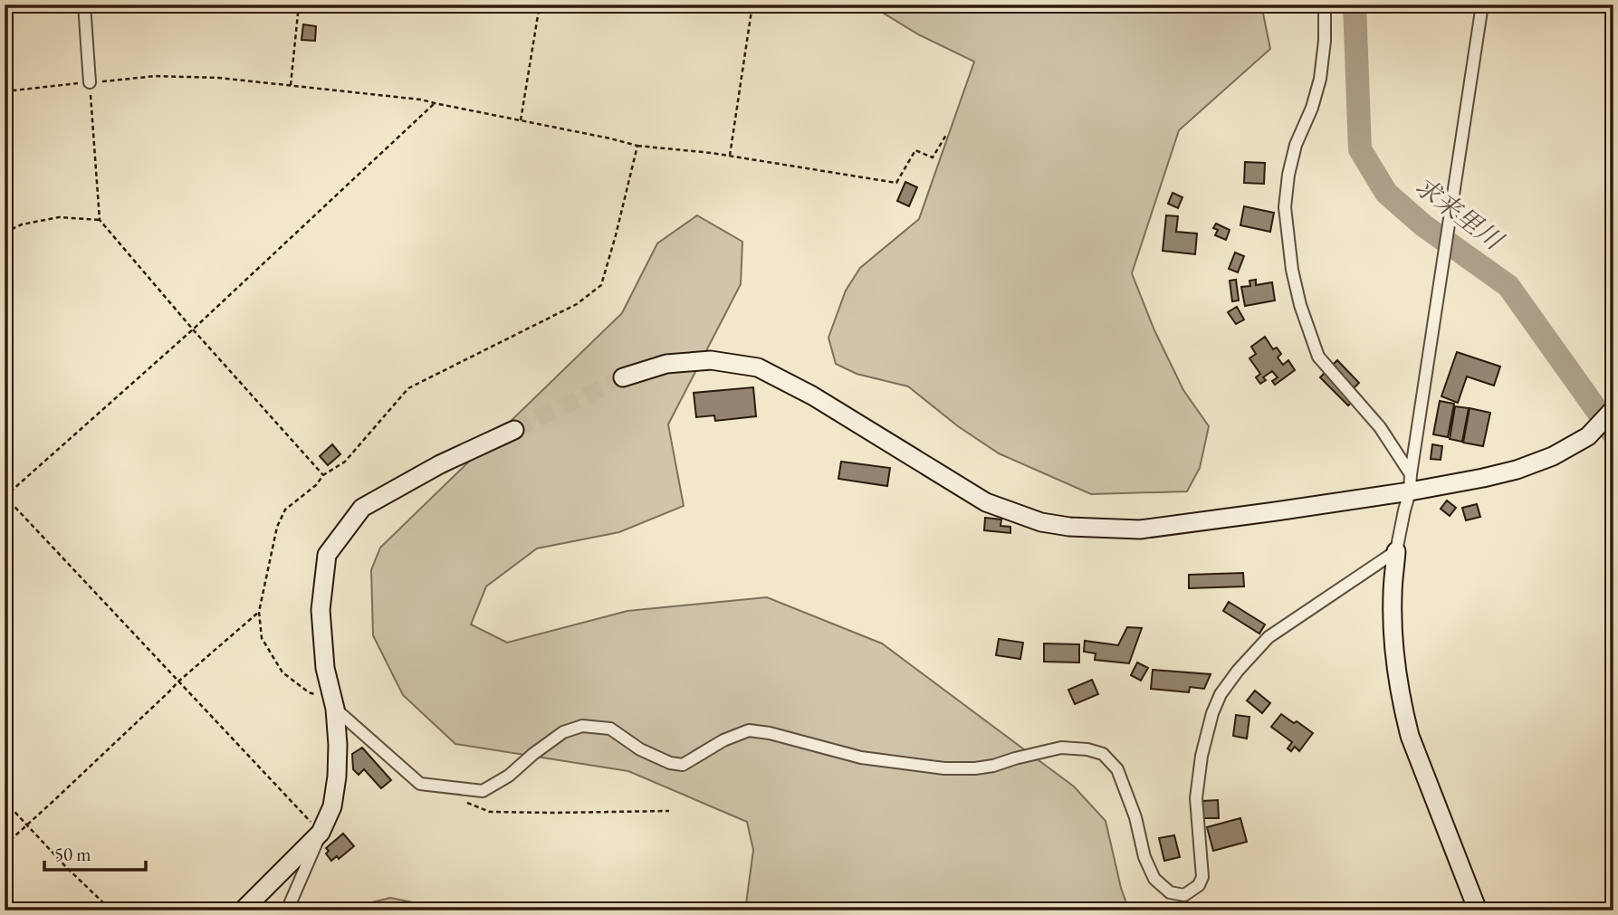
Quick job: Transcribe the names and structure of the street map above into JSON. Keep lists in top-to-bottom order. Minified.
{"water":["求来里川"],"scale_bar":"50 m"}
